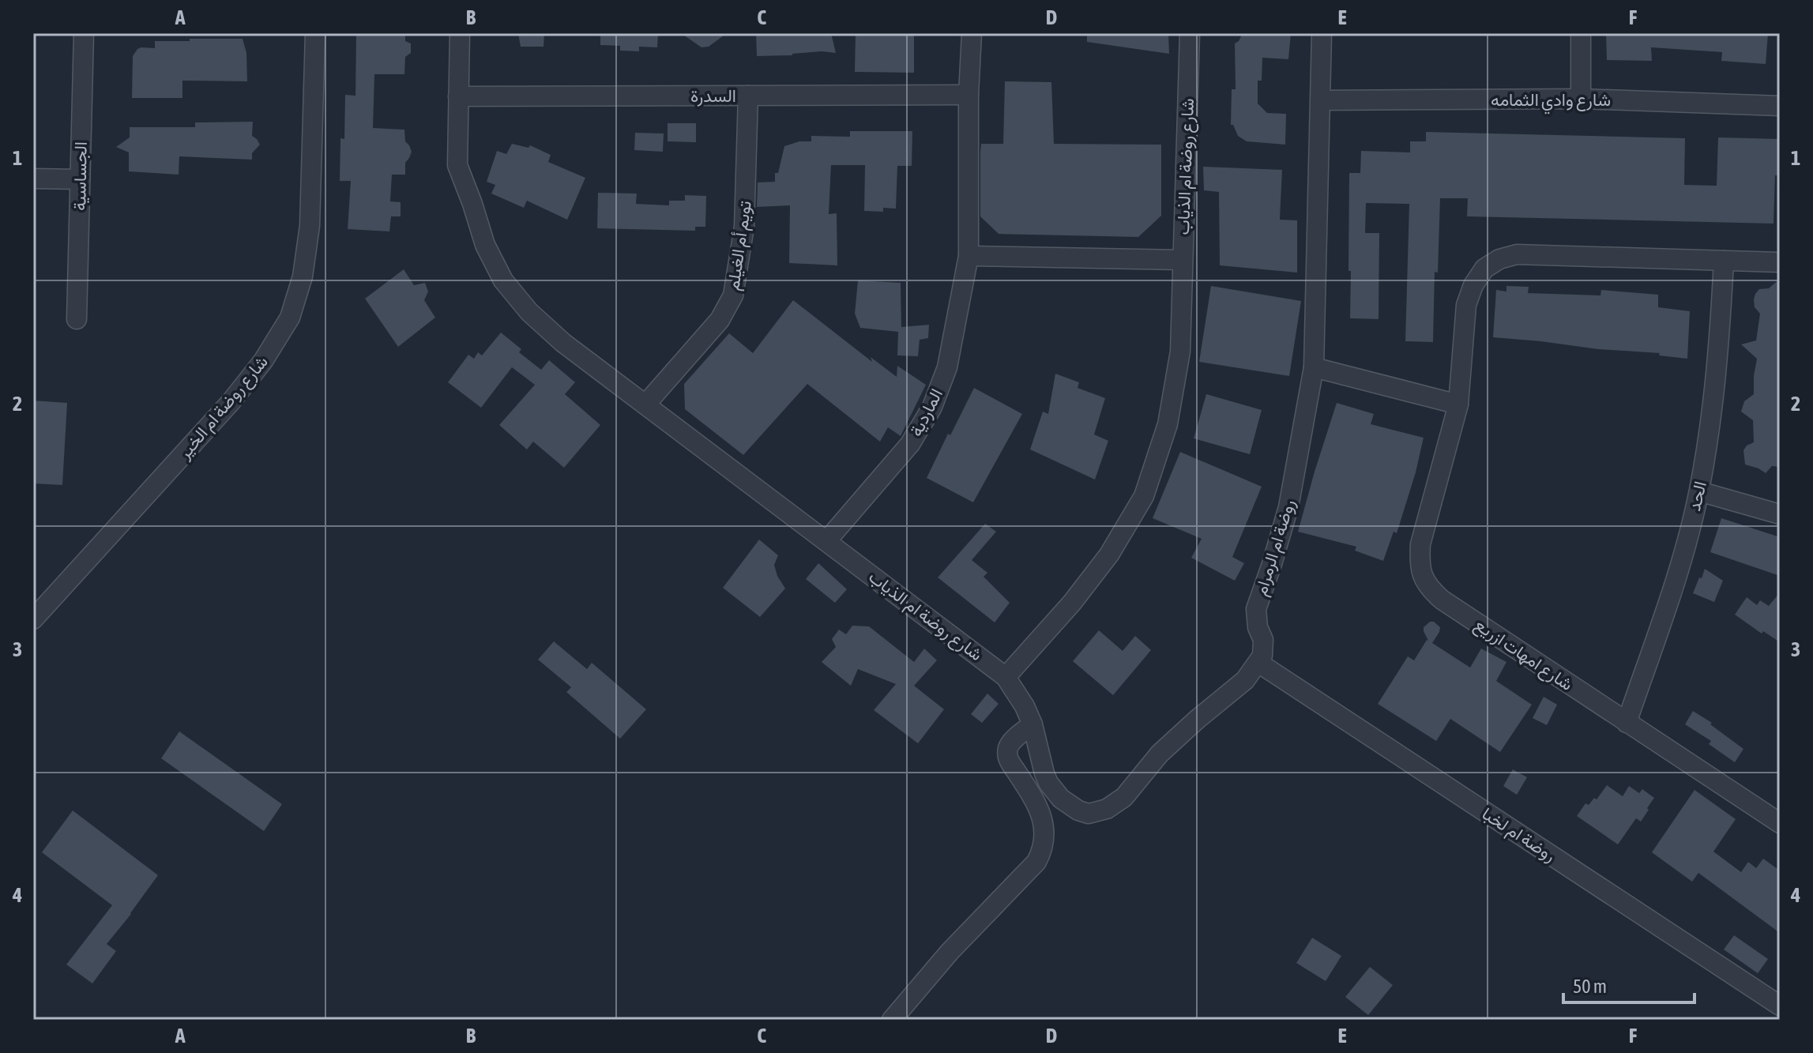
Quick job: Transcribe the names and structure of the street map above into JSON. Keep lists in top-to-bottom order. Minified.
{"streets":{"street":["السدرة","شارع وادي الثمامه","شارع روضة ام الذياب","الجساسية","تويم أم الغيلم","شارع روضة ام الخير","الماردية","الحد","روضة ام الرمرام","شارع امهات ازريع","روضة ام لخبا"]},"crossings":[["السدرة","شارع روضة ام الذياب"],["السدرة","تويم أم الغيلم"],["السدرة","الماردية"],["شارع وادي الثمامه","روضة ام الرمرام"],["شارع روضة ام الذياب","تويم أم الغيلم"],["شارع روضة ام الذياب","الماردية"],["الحد","شارع امهات ازريع"],["روضة ام الرمرام","روضة ام لخبا"]],"scale_bar":"50 m","grid":{"columns":["A","B","C","D","E","F"],"rows":["1","2","3","4"]}}
